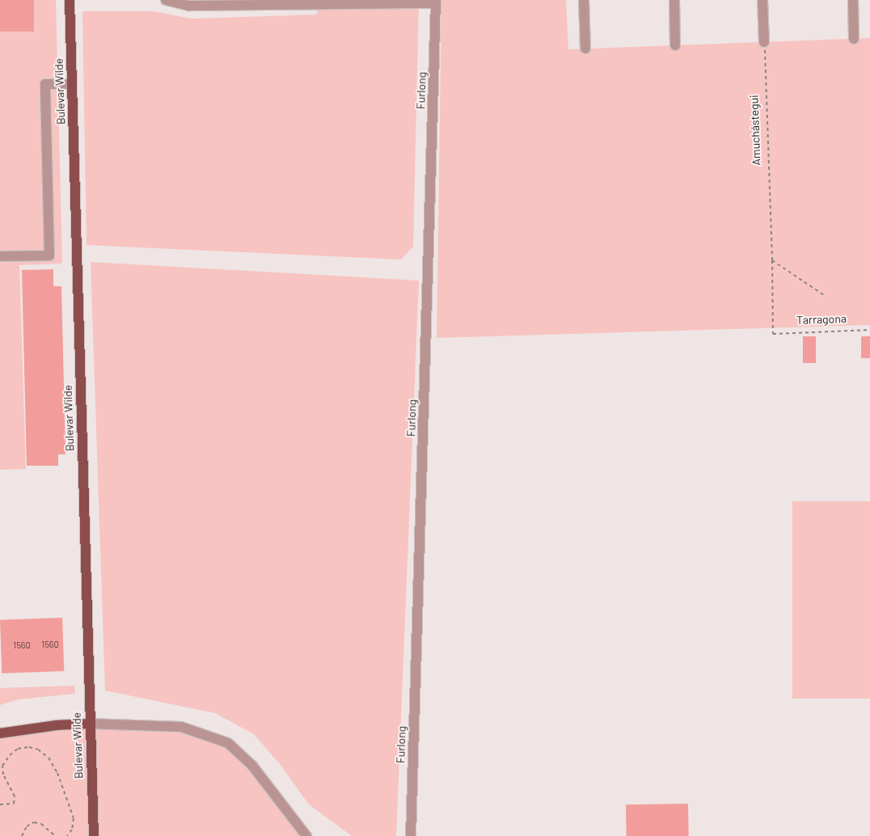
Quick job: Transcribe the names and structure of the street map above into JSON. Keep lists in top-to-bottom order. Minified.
{"streets":{"main road":["Bulevar Wilde"],"street":["Furlong"],"path":["Amuchástegui","Tarragona"]},"crossings":[["Amuchástegui","Tarragona"]],"house_numbers":["1560","1560"]}
